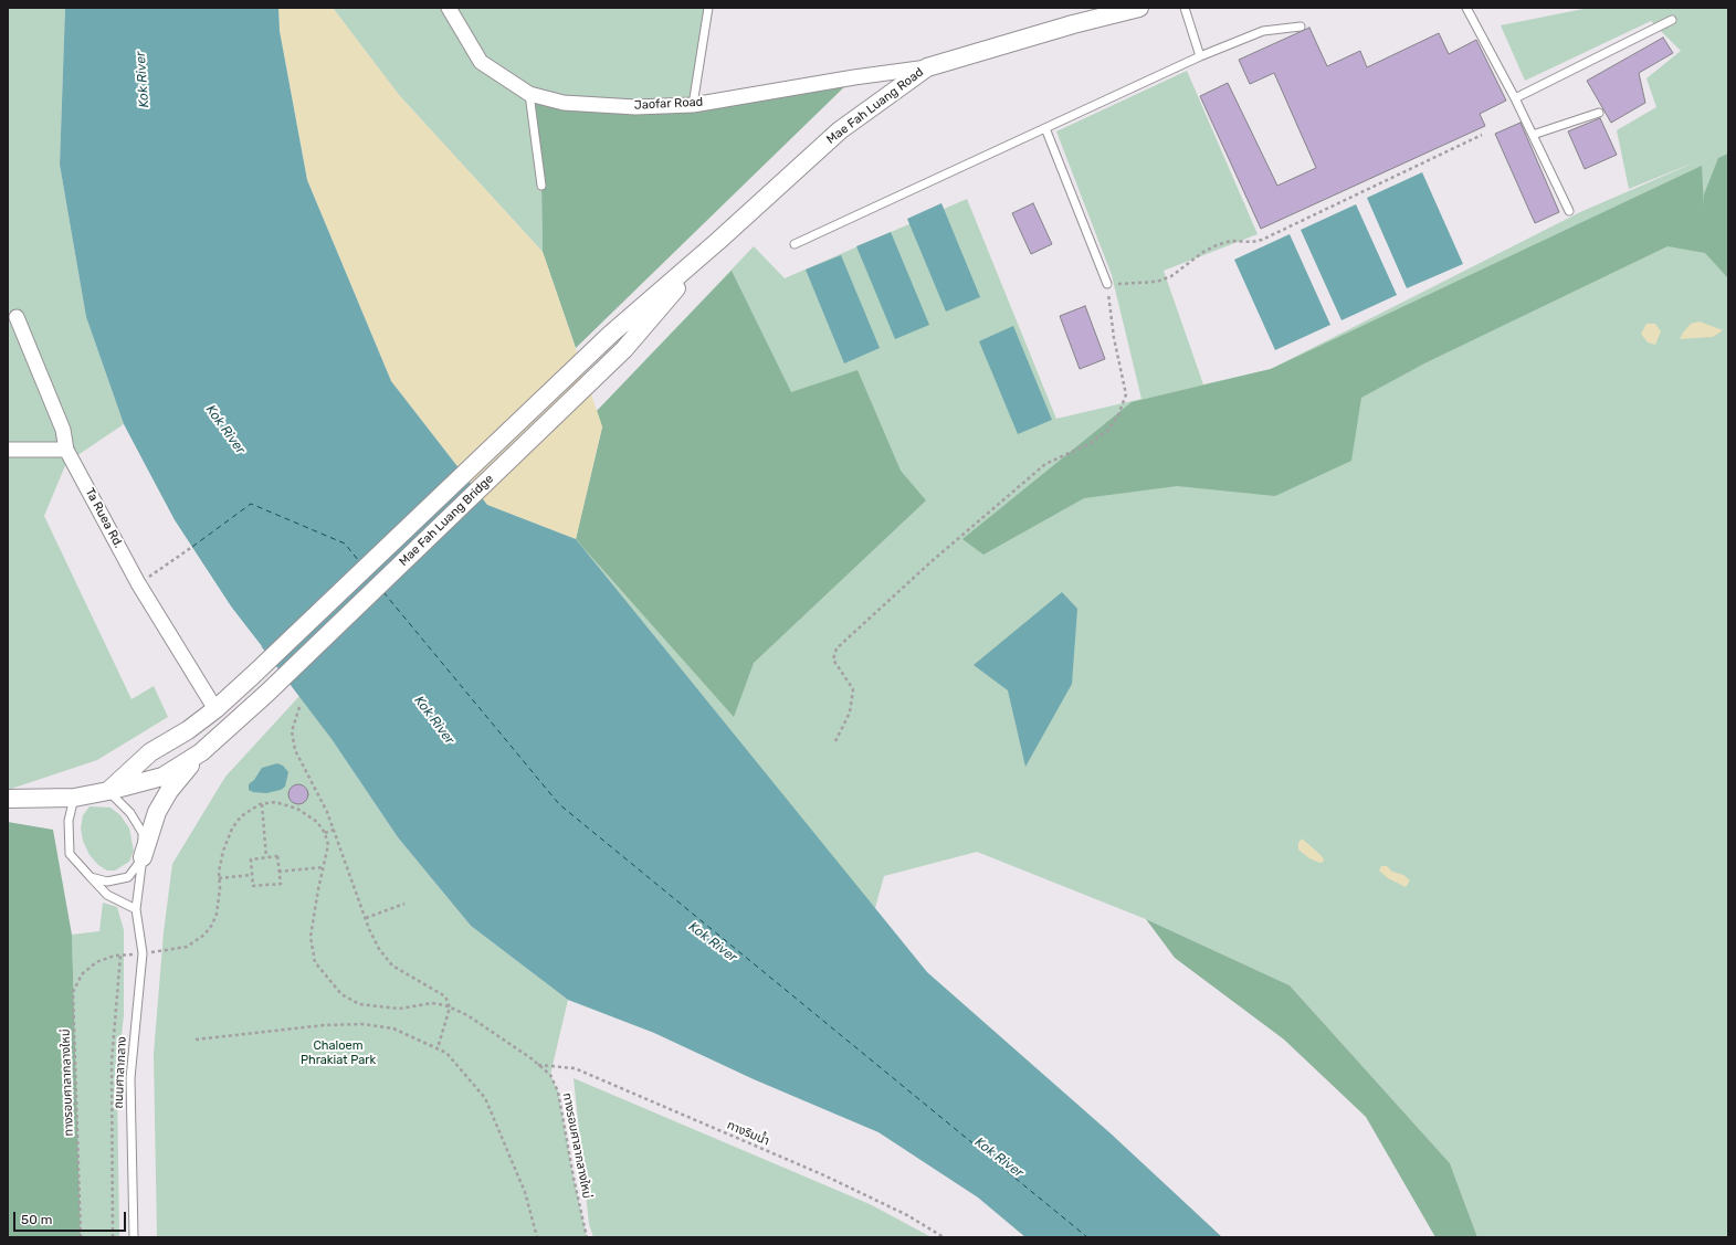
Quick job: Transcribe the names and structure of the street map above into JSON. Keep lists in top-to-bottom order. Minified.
{"streets":{"street":["Jaofar Road","Mae Fah Luang Road","Ta Ruea Rd.","Mae Fah Luang Bridge"],"lane":["ถนนศาลากลาง"],"path":["ทางรอบศาลากลางใหม่","ทางริมน้ำ"]},"crossings":[["Jaofar Road","Mae Fah Luang Road"],["Mae Fah Luang Road","Mae Fah Luang Bridge"],["Ta Ruea Rd.","Mae Fah Luang Bridge"],["ทางรอบศาลากลางใหม่","ทางริมน้ำ"]],"water":["Kok River"],"parks":["Chaloem Phrakiat Park"],"scale_bar":"50 m"}
